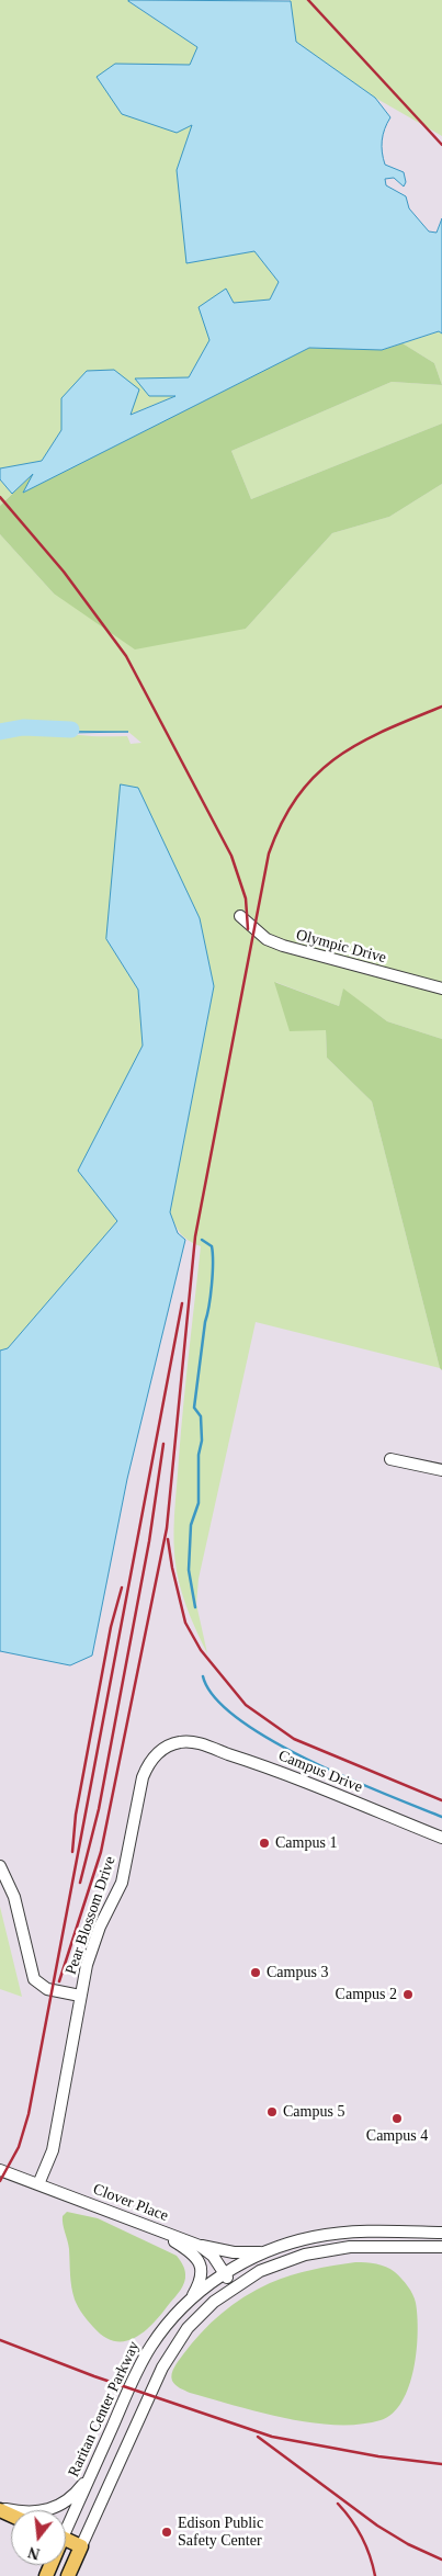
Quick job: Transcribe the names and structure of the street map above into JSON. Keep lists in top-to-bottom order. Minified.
{"streets":{"street":["Olympic Drive","Campus Drive","Pear Blossom Drive","Clover Place","Raritan Center Parkway"]},"crossings":[["Campus Drive","Pear Blossom Drive"],["Pear Blossom Drive","Clover Place"],["Clover Place","Raritan Center Parkway"]],"places":["Campus 1","Campus 3","Campus 2","Campus 5","Campus 4","Edison Public Safety Center"],"north":"bottom"}
